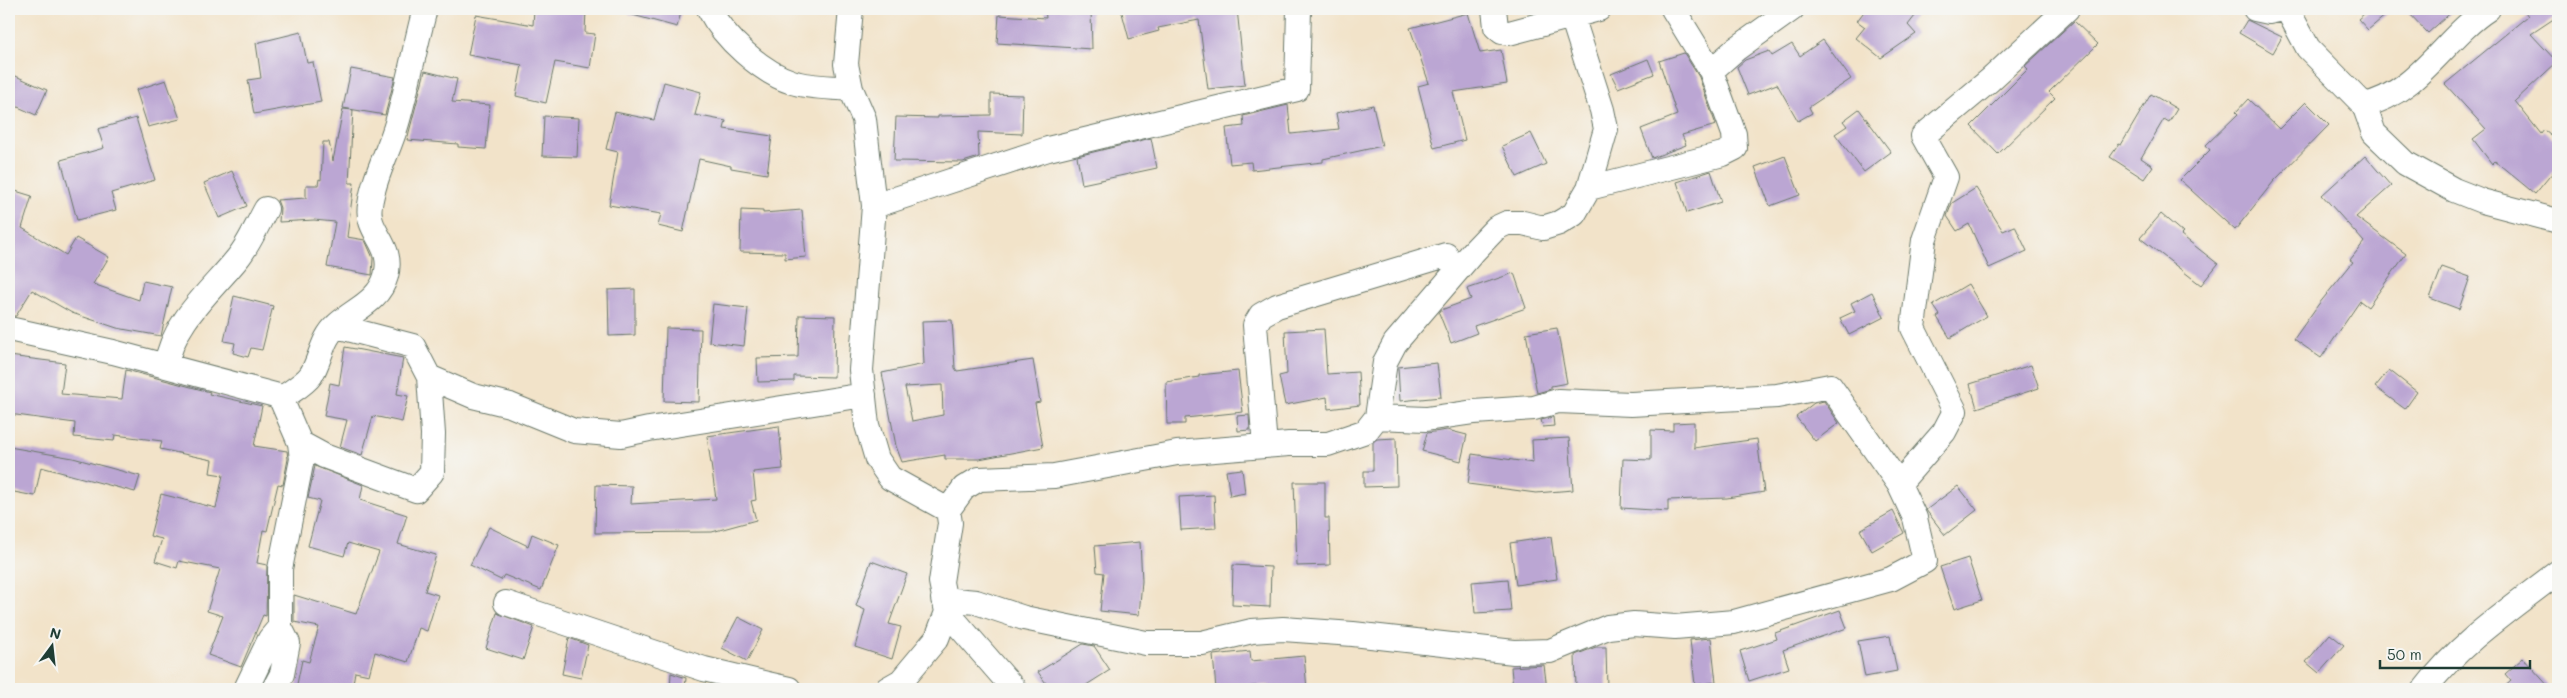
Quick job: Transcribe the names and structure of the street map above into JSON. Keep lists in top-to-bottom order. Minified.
{"scale_bar":"50 m","north":"top"}
